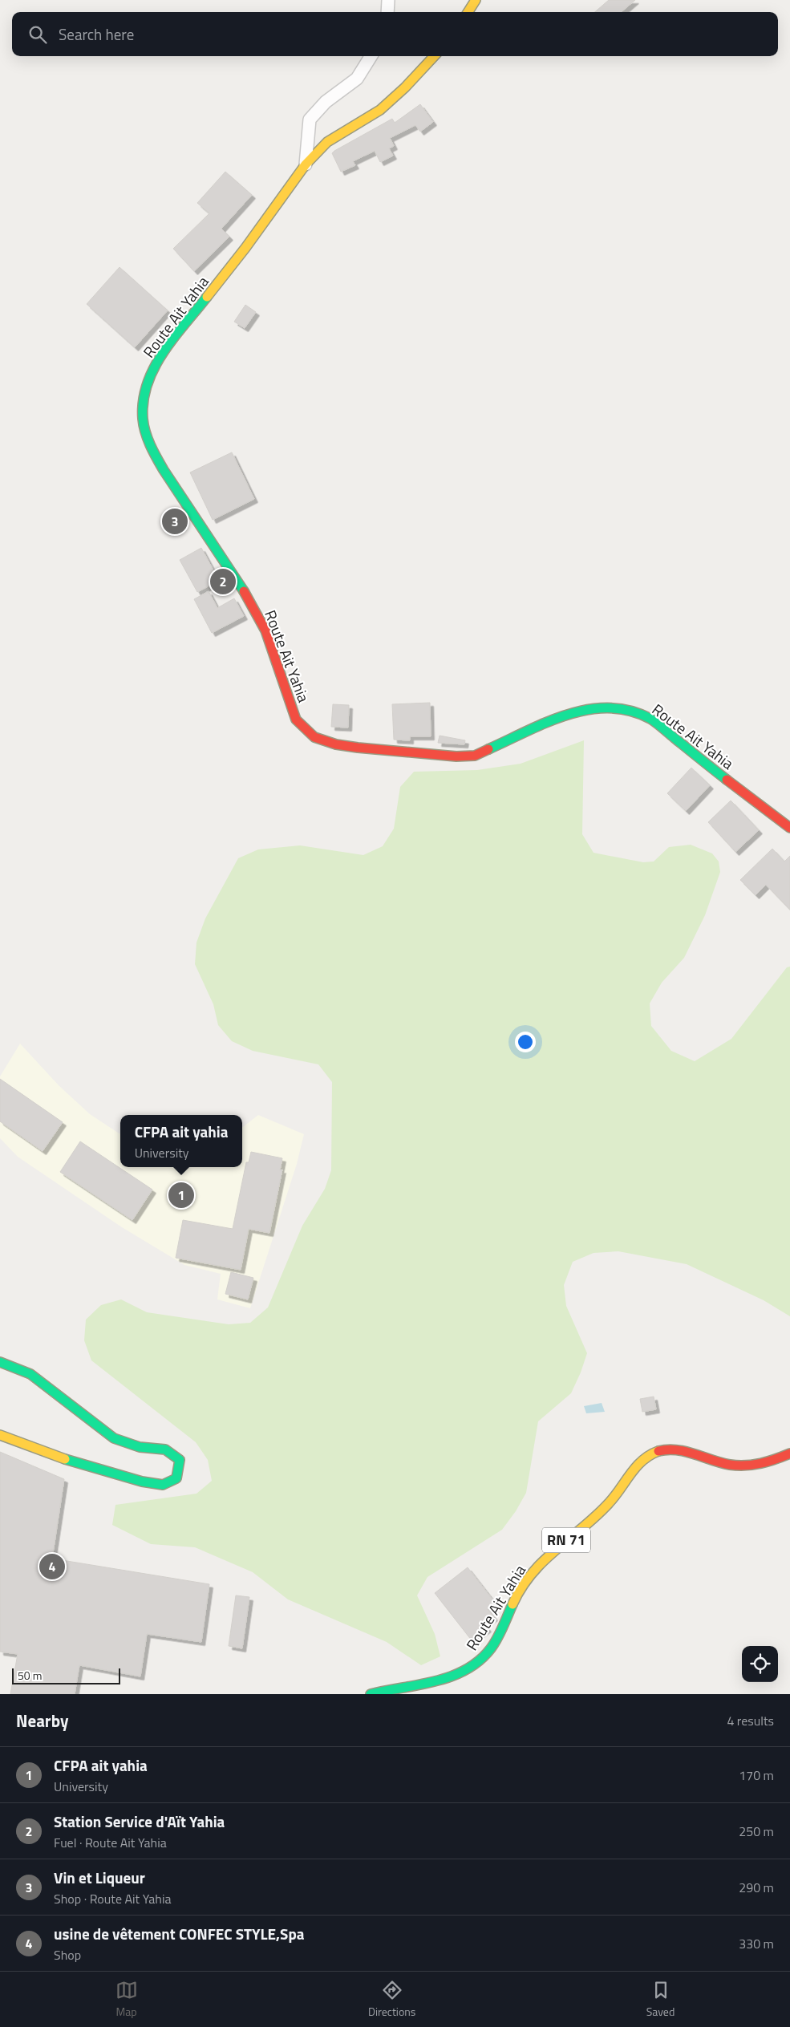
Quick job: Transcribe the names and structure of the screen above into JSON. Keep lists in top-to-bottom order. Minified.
{"streets":{"main road":["Route Ait Yahia","RN 71"]},"scale_bar":"50 m","page":{"search":"Search here","pins":["3","2","1","4"],"popup":["CFPA ait yahia","University"],"scale":"50 m","heading":["Nearby","4 results"],"list":[{"mark":"1","name":"CFPA ait yahia","note":"University","value":"170 m"},{"mark":"2","name":"Station Service d'Aït Yahia","note":"Fuel · Route Ait Yahia","value":"250 m"},{"mark":"3","name":"Vin et Liqueur","note":"Shop · Route Ait Yahia","value":"290 m"},{"mark":"4","name":"usine de vêtement CONFEC STYLE,Spa","note":"Shop","value":"330 m"}],"nav":["Map","Directions","Saved"]}}
